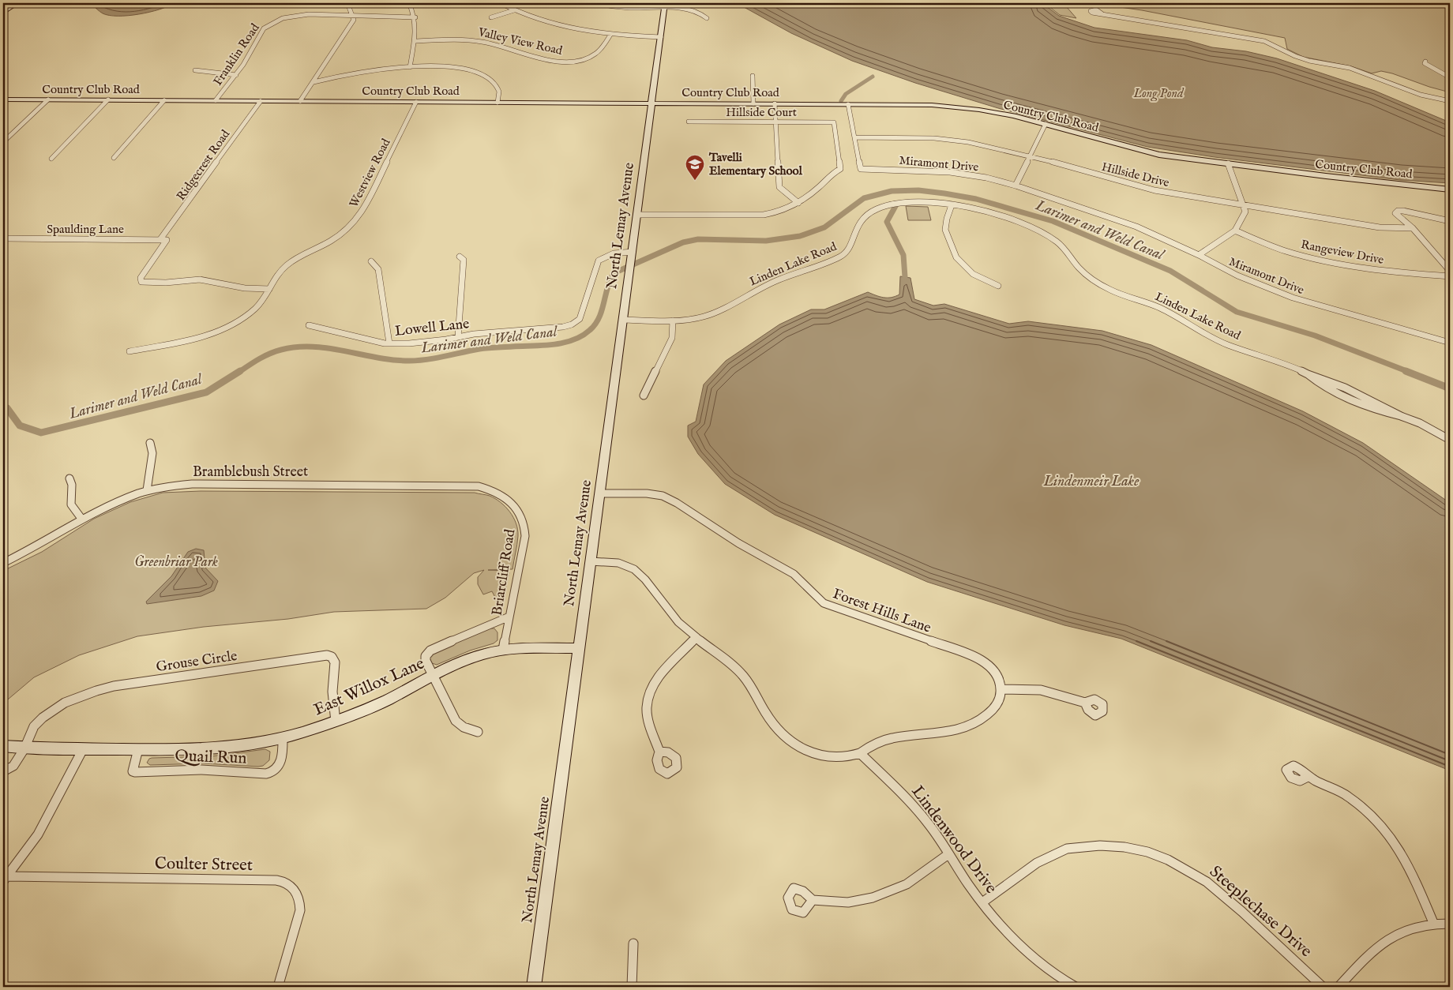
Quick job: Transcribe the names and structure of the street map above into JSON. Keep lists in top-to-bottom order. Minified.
{"streets":{"street":["Valley View Road","Franklin Road","Country Club Road","Hillside Court","Miramont Drive","Ridgecrest Road","Westview Road","Hillside Drive","North Lemay Avenue","Spaulding Lane","Rangeview Drive","Linden Lake Road","Lowell Lane","Bramblebush Street","Briarcliff Road","Forest Hills Lane","Grouse Circle","East Willox Lane","Quail Run","Lindenwood Drive","Coulter Street","Steeplechase Drive"]},"crossings":[["Franklin Road","Country Club Road"],["Country Club Road","Ridgecrest Road"],["Country Club Road","Westview Road"],["Country Club Road","North Lemay Avenue"],["Miramont Drive","Hillside Drive"],["Ridgecrest Road","Spaulding Lane"],["North Lemay Avenue","Linden Lake Road"],["North Lemay Avenue","Lowell Lane"],["North Lemay Avenue","Forest Hills Lane"],["North Lemay Avenue","East Willox Lane"],["Bramblebush Street","Briarcliff Road"],["Briarcliff Road","East Willox Lane"],["Grouse Circle","East Willox Lane"],["East Willox Lane","Quail Run"],["Lindenwood Drive","Steeplechase Drive"]],"water":["Long Pond","Larimer and Weld Canal","Lindenmeir Lake"],"parks":["Greenbriar Park"],"places":{"school or university":["Tavelli Elementary School"]}}
